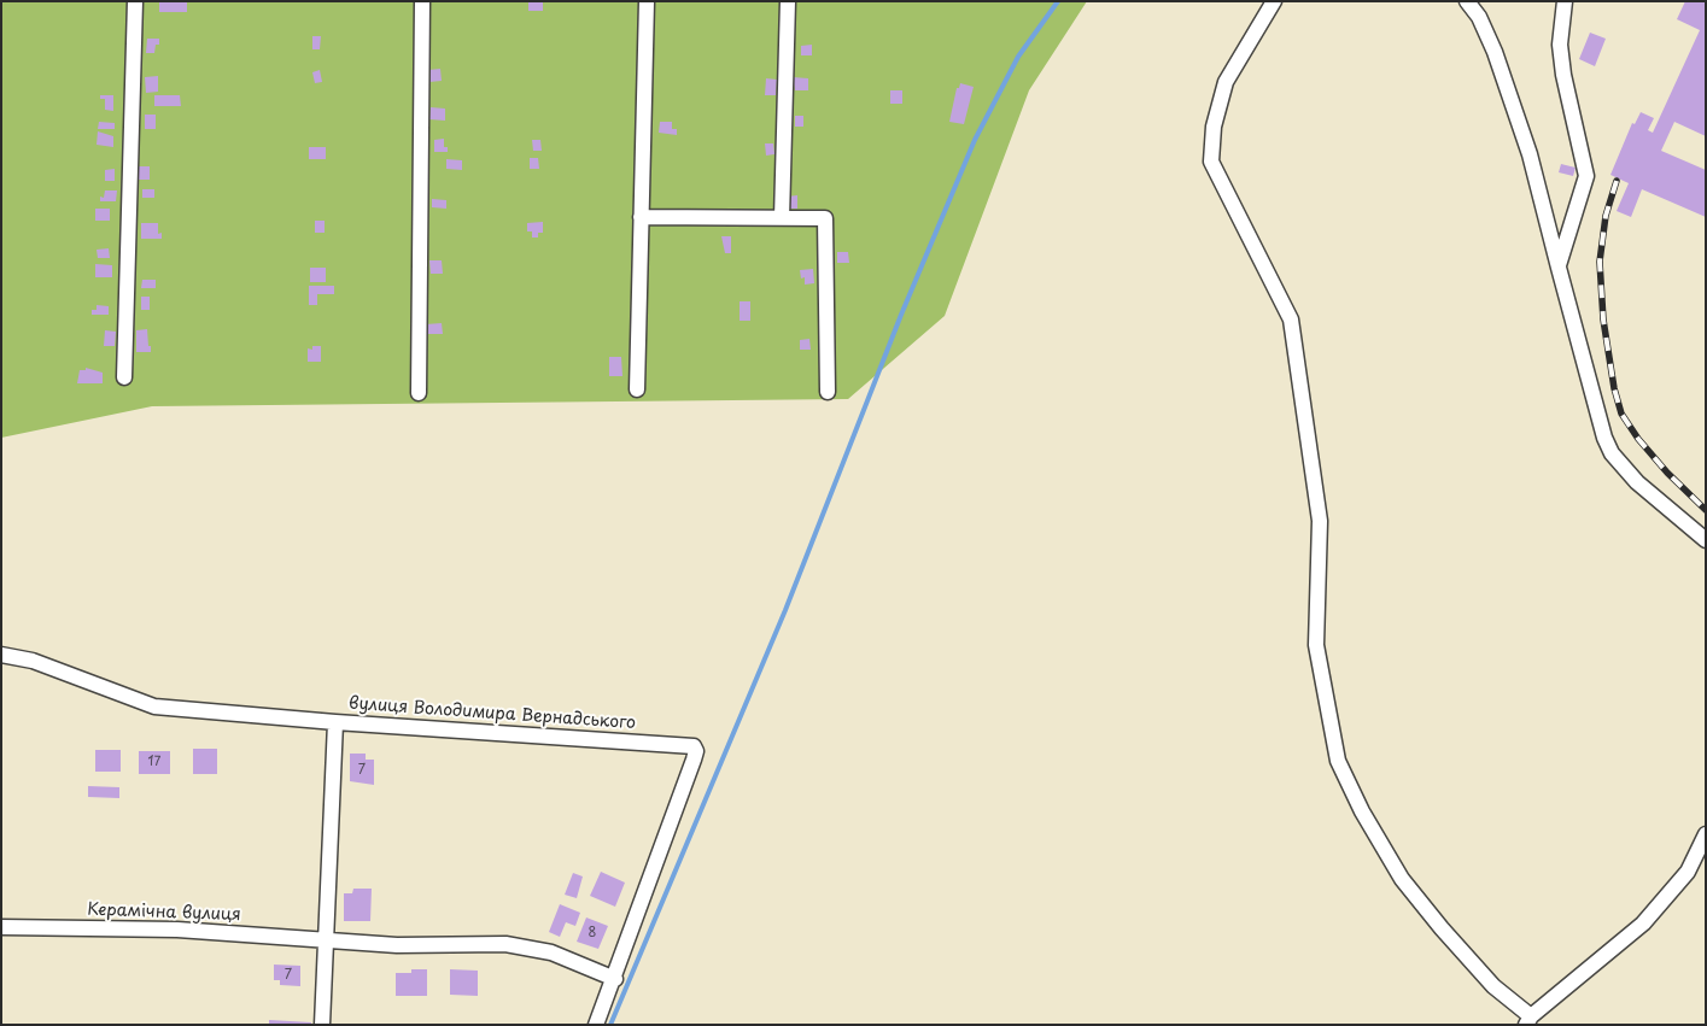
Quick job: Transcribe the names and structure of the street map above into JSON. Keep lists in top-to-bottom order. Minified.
{"streets":{"street":["вулиця Володимира Вернадського","Керамічна вулиця"]},"crossings":[["вулиця Володимира Вернадського","Керамічна вулиця"]],"house_numbers":["17","7","8","7"]}
